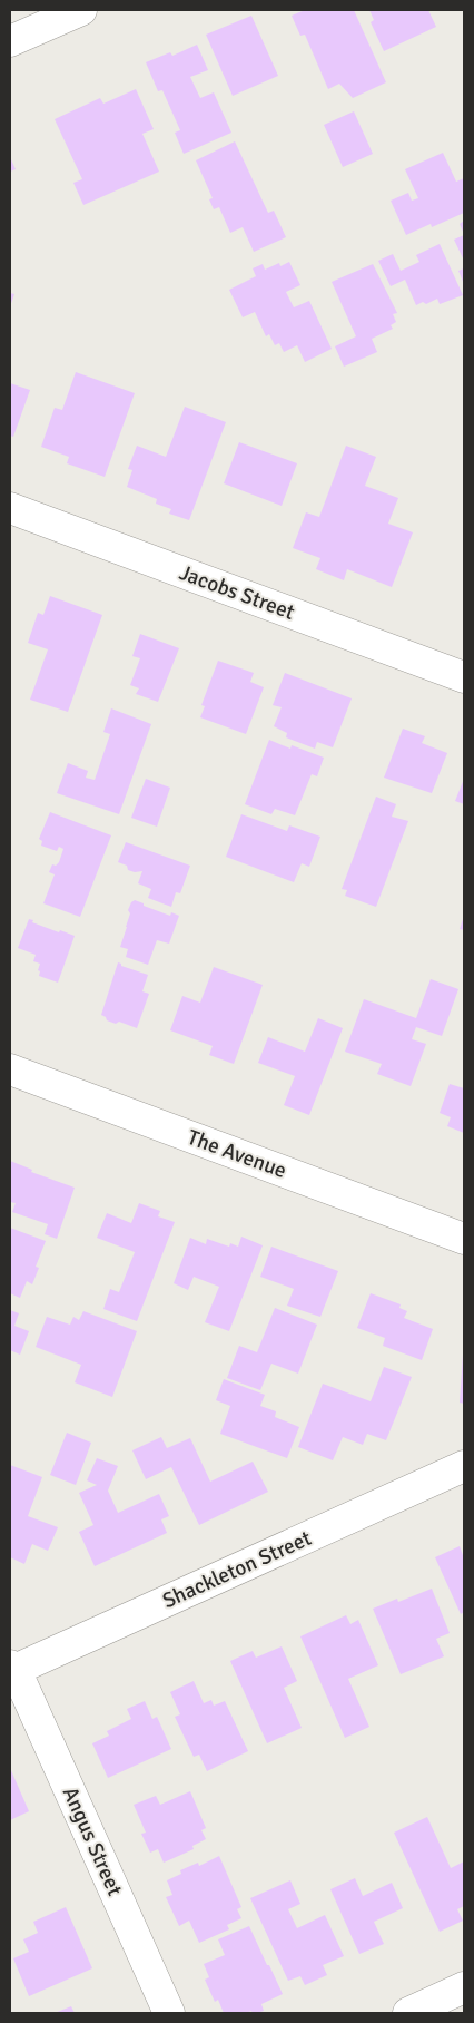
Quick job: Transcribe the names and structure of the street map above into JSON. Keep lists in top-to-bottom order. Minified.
{"streets":{"street":["Jacobs Street","The Avenue","Shackleton Street","Angus Street"]},"crossings":[["Shackleton Street","Angus Street"]]}
